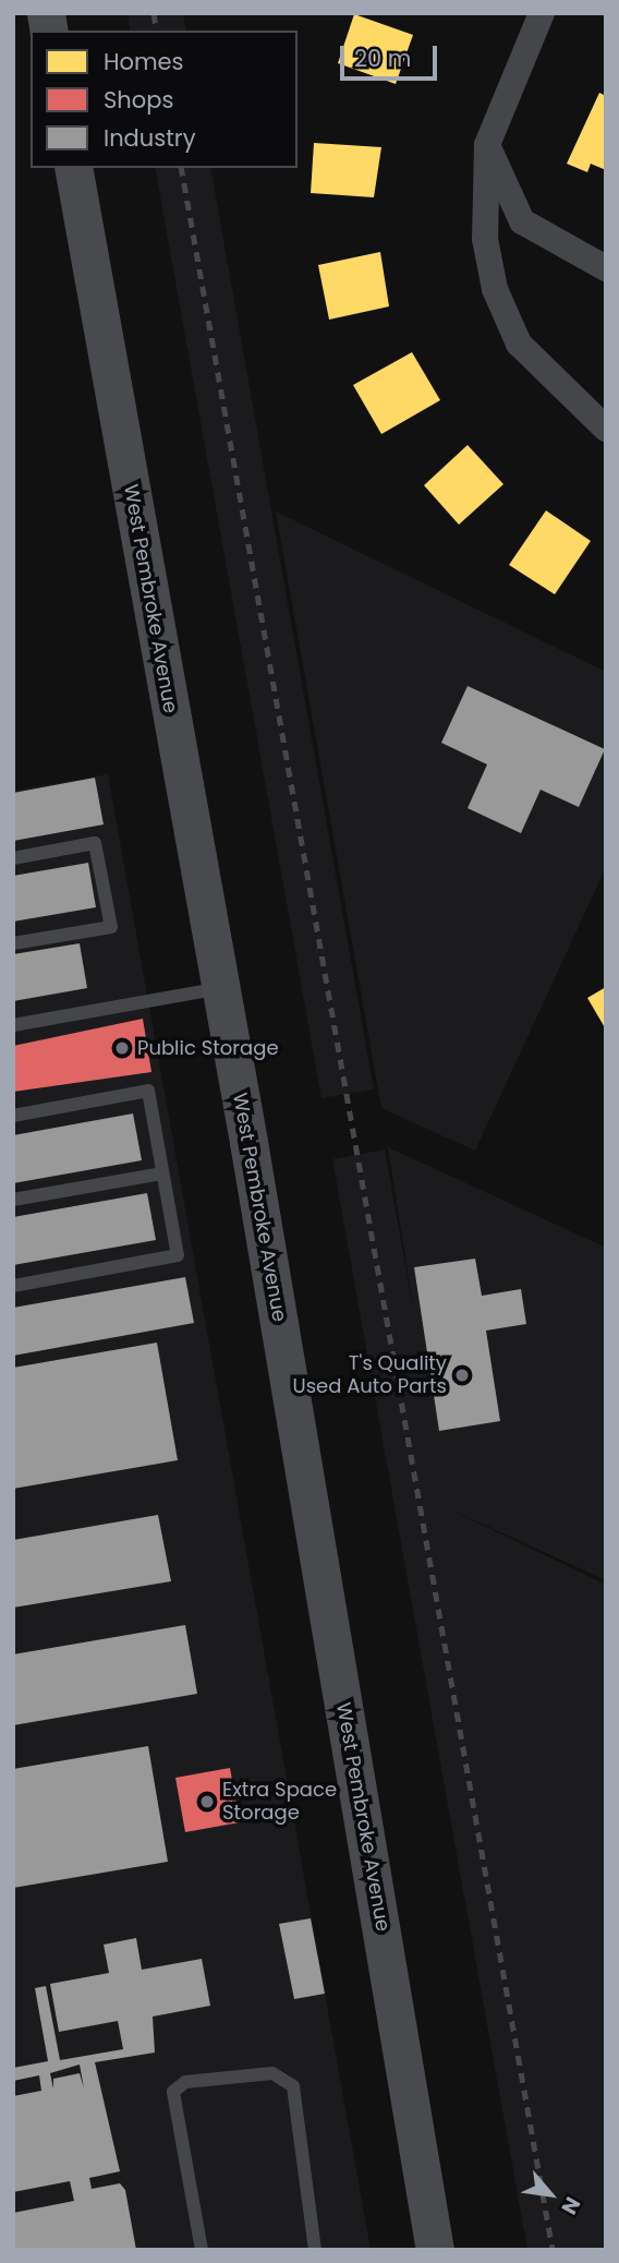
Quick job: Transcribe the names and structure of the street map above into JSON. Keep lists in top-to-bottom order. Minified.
{"streets":{"main road":["West Pembroke Avenue"]},"places":["Public Storage","T's Quality Used Auto Parts","Extra Space Storage"],"legend":["Homes","Shops","Industry"],"scale_bar":"20 m","north":"bottom right"}
